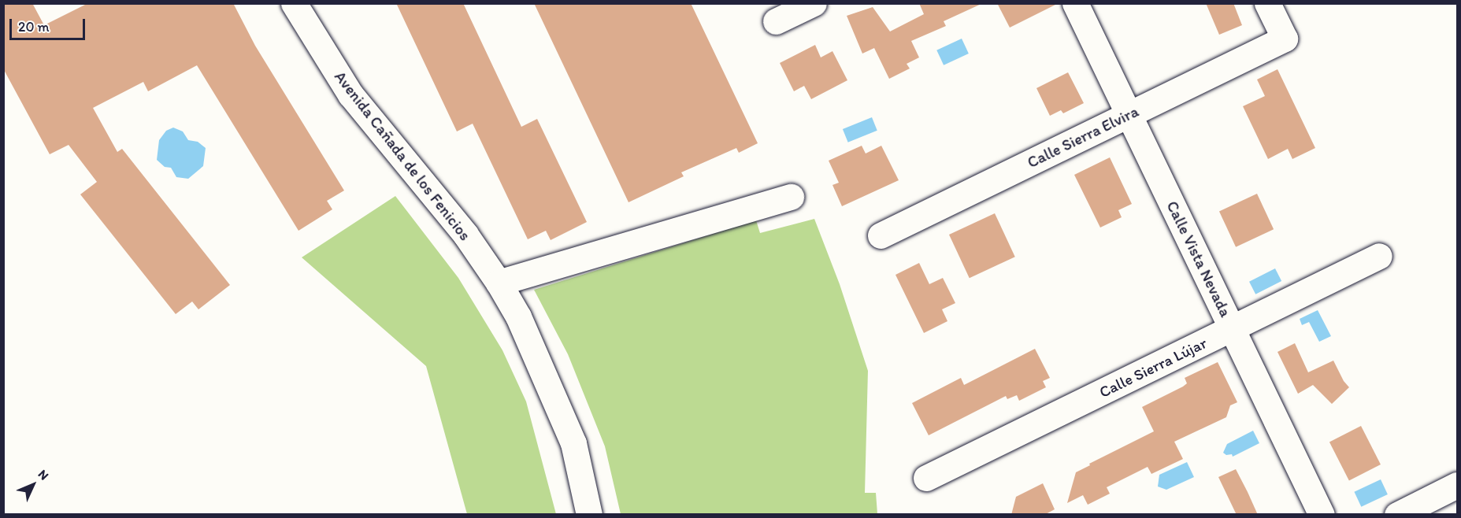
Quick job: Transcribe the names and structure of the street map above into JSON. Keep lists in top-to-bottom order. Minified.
{"streets":{"street":["Calle Sierra Elvira","Avenida Cañada de los Fenicios","Calle Vista Nevada","Calle Sierra Lújar"]},"crossings":[["Calle Sierra Elvira","Calle Vista Nevada"],["Calle Vista Nevada","Calle Sierra Lújar"]],"scale_bar":"20 m","north":"top right"}
